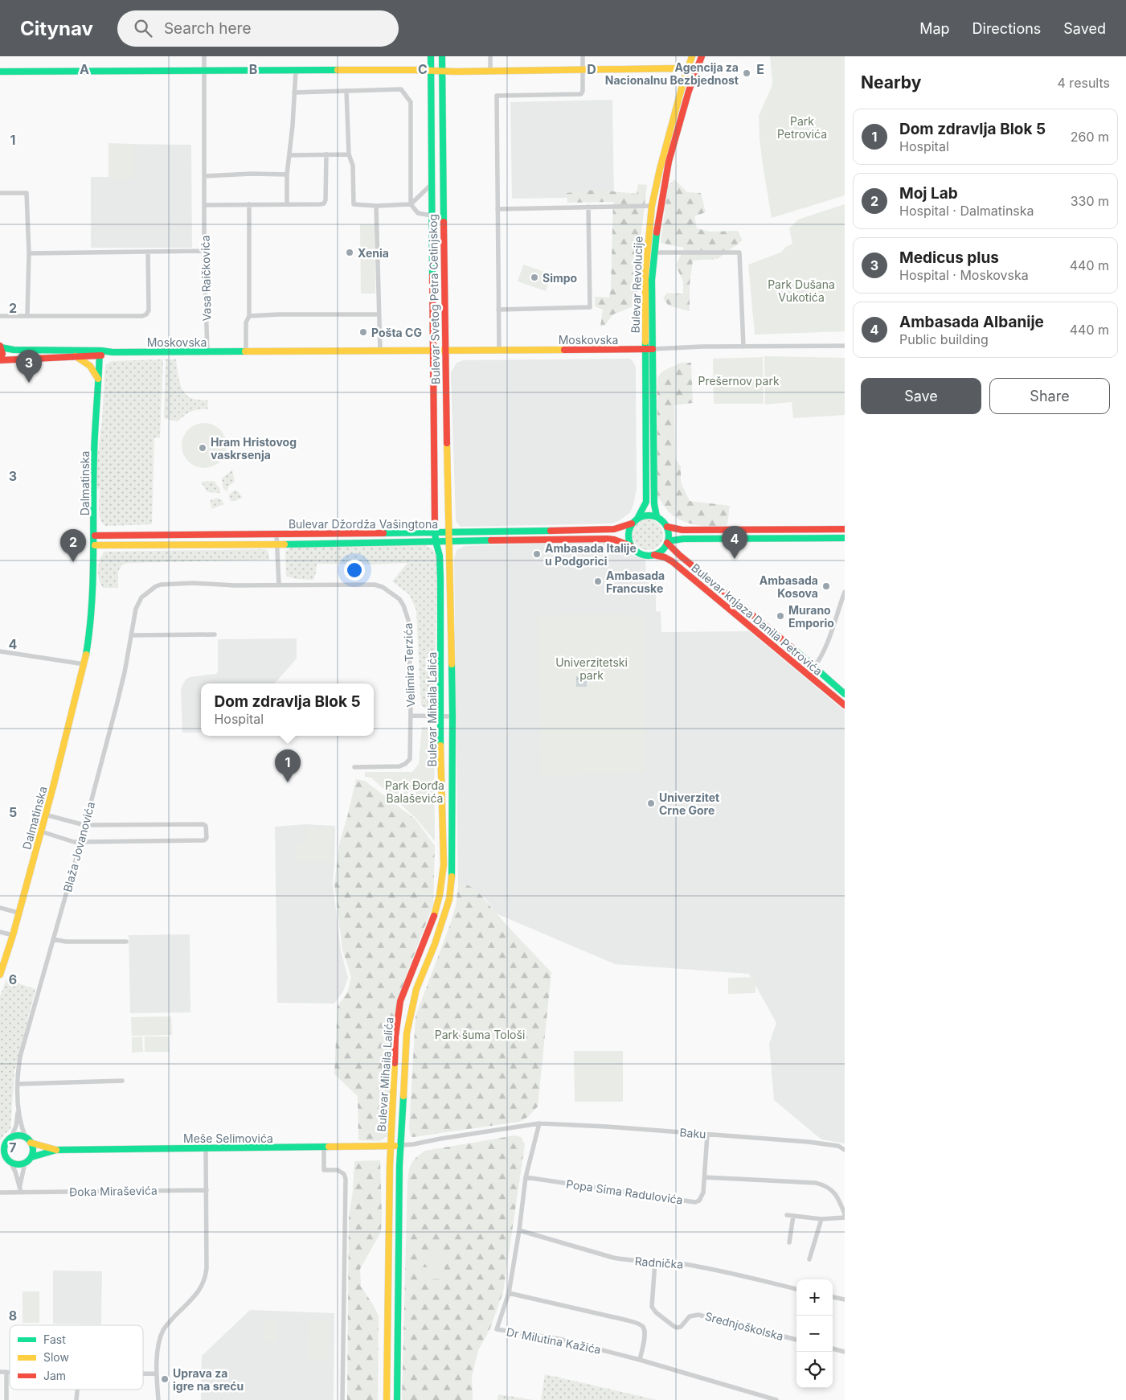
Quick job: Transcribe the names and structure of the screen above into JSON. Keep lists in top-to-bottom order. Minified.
{"streets":{"main road":["Bulevar Revolucije","Bulevar Svetog Petra Cetinjskog","Moskovska","Dalmatinska","Bulevar Džordža Vašingtona","Bulevar knjaza Danila Petrovića","Bulevar Mihaila Lalića","Meše Selimovića"],"street":["Vasa Raičkovića","Velimira Terzića","Blaža Jovanovića","Baku","Đoka Miraševića","Popa Sima Radulovića","Radnička","Srednjoškolska","Dr Milutina Kažića"]},"crossings":[["Vasa Raičkovića","Moskovska"],["Bulevar Revolucije","Moskovska"],["Bulevar Revolucije","Bulevar Džordža Vašingtona"],["Bulevar Revolucije","Bulevar knjaza Danila Petrovića"],["Bulevar Svetog Petra Cetinjskog","Moskovska"],["Bulevar Svetog Petra Cetinjskog","Bulevar Džordža Vašingtona"],["Bulevar Svetog Petra Cetinjskog","Bulevar Mihaila Lalića"],["Moskovska","Dalmatinska"],["Dalmatinska","Bulevar Džordža Vašingtona"],["Bulevar Džordža Vašingtona","Bulevar knjaza Danila Petrovića"],["Bulevar Džordža Vašingtona","Bulevar Mihaila Lalića"],["Velimira Terzića","Blaža Jovanovića"],["Bulevar Mihaila Lalića","Baku"],["Bulevar Mihaila Lalića","Meše Selimovića"],["Blaža Jovanovića","Meše Selimovića"],["Baku","Meše Selimovića"],["Baku","Popa Sima Radulovića"],["Baku","Dr Milutina Kažića"],["Popa Sima Radulovića","Dr Milutina Kažića"],["Radnička","Srednjoškolska"],["Radnička","Dr Milutina Kažića"]],"parks":["Park Petrovića","Park Dušana Vukotića","Prešernov park","Univerzitetski park","Park Đorđa Balaševića","Park šuma Tološi"],"places":["Agencija za Nacionalnu Bezbjednost","Xenia","Simpo","Pošta CG","Hram Hristovog vaskrsenja","Ambasada Italije u Podgorici","Ambasada Francuske","Ambasada Kosova","Murano Emporio","Univerzitet Crne Gore","Uprava za igre na sreću"],"legend":["Fast","Slow","Jam"],"page":{"header":"Citynav","search":"Search here","nav":["Map","Directions","Saved"],"heading":["Nearby","4 results"],"list":[{"mark":"1","name":"Dom zdravlja Blok 5","note":"Hospital","value":"260 m"},{"mark":"2","name":"Moj Lab","note":"Hospital · Dalmatinska","value":"330 m"},{"mark":"3","name":"Medicus plus","note":"Hospital · Moskovska","value":"440 m"},{"mark":"4","name":"Ambasada Albanije","note":"Public building","value":"440 m"}],"pins":["3","4","2","1"],"buttons":["Save","Share"],"popup":["Dom zdravlja Blok 5","Hospital"],"map_buttons":["+","−"]},"grid":{"columns":["A","B","C","D","E"],"rows":["1","2","3","4","5","6","7","8"]}}
